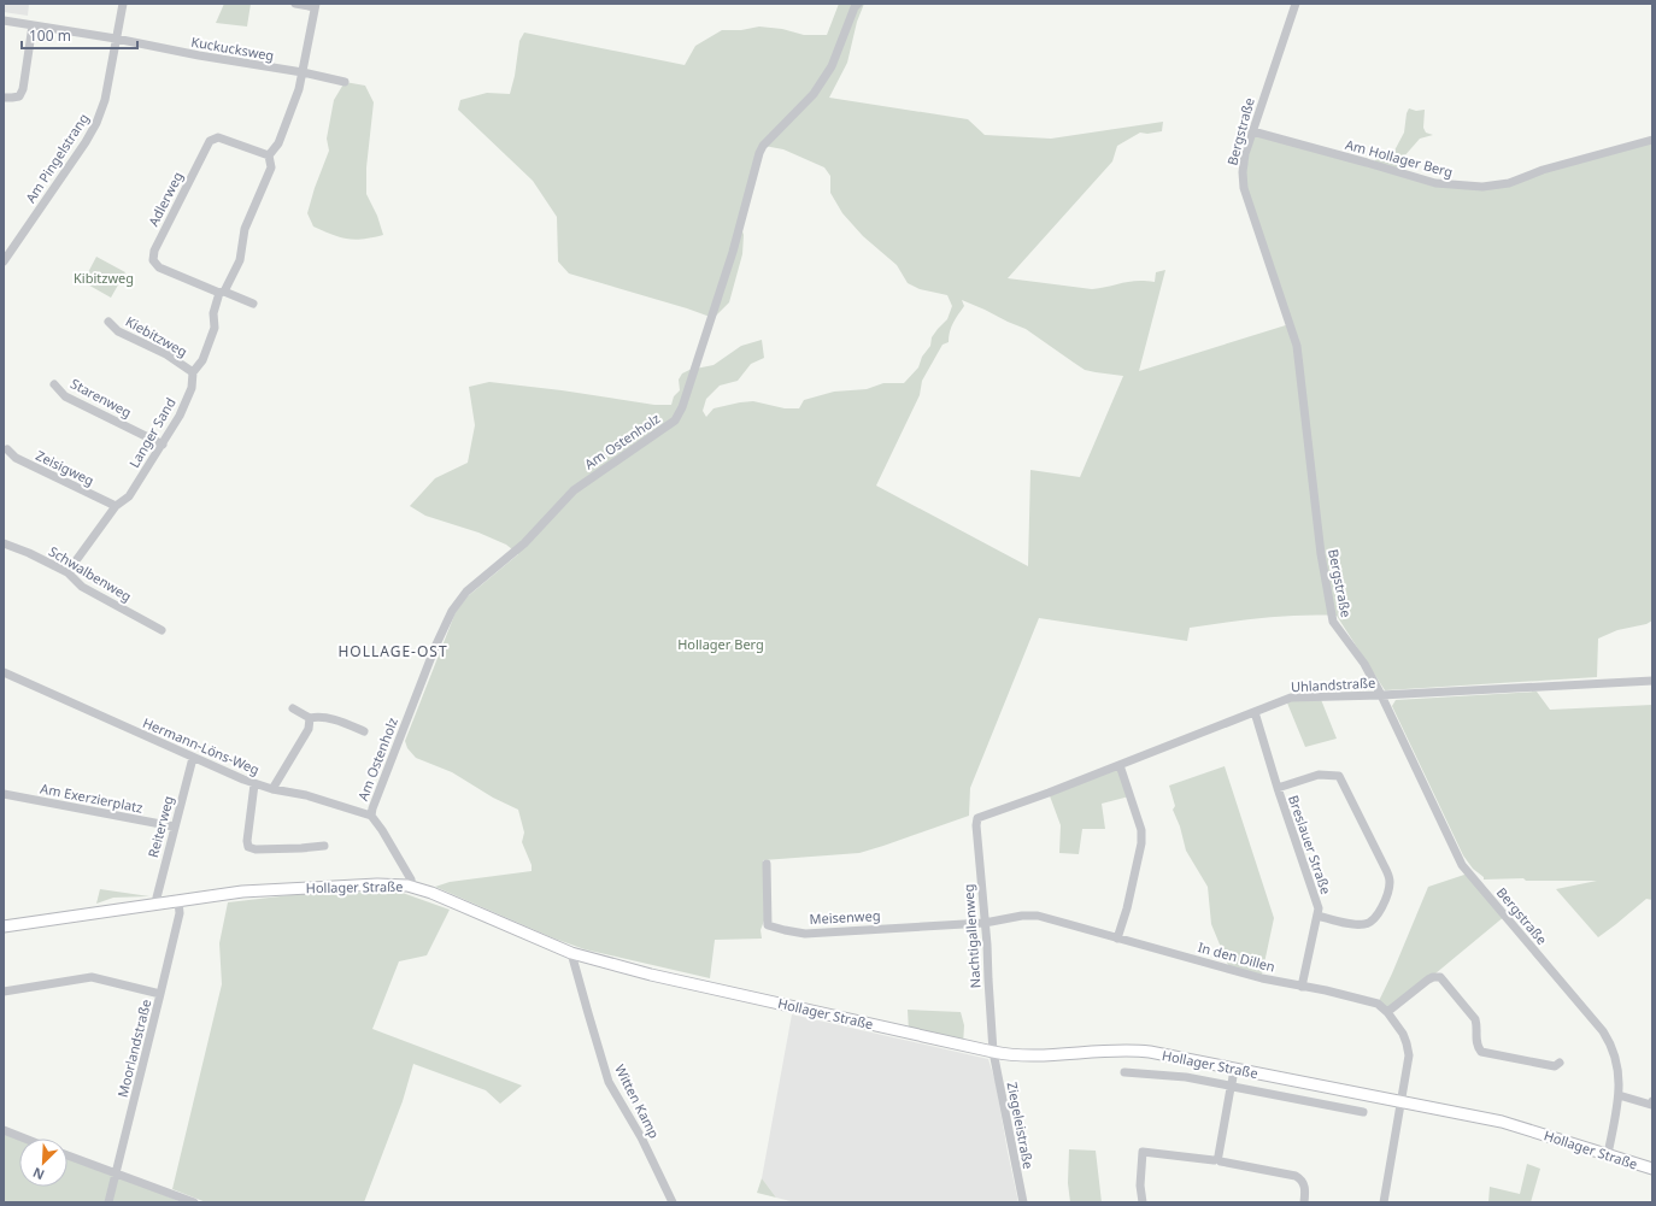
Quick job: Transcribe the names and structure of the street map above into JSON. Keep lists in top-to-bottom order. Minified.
{"streets":{"main road":["Hollager Straße"],"street":["Kuckucksweg","Bergstraße","Am Pingelstrang","Am Hollager Berg","Adlerweg","Kiebitzweg","Starenweg","Langer Sand","Am Ostenholz","Zeisigweg","Schwalbenweg","Uhlandstraße","Hermann-Löns-Weg","Am Exerzierplatz","Reiterweg","Breslauer Straße","Meisenweg","Nachtigallenweg","In den Dillen","Moorlandstraße","Witten Kamp","Ziegeleistraße"]},"crossings":[["Kuckucksweg","Am Pingelstrang"],["Kuckucksweg","Langer Sand"],["Bergstraße","Am Hollager Berg"],["Bergstraße","Uhlandstraße"],["Bergstraße","Hollager Straße"],["Adlerweg","Langer Sand"],["Kiebitzweg","Langer Sand"],["Starenweg","Langer Sand"],["Langer Sand","Zeisigweg"],["Langer Sand","Schwalbenweg"],["Am Ostenholz","Hermann-Löns-Weg"],["Uhlandstraße","Breslauer Straße"],["Uhlandstraße","Nachtigallenweg"],["Hermann-Löns-Weg","Reiterweg"],["Am Exerzierplatz","Reiterweg"],["Reiterweg","Hollager Straße"],["Breslauer Straße","In den Dillen"],["Hollager Straße","Nachtigallenweg"],["Hollager Straße","In den Dillen"],["Hollager Straße","Moorlandstraße"],["Hollager Straße","Witten Kamp"],["Hollager Straße","Ziegeleistraße"],["Meisenweg","Nachtigallenweg"],["Meisenweg","In den Dillen"],["Nachtigallenweg","In den Dillen"],["Nachtigallenweg","Ziegeleistraße"]],"districts":["HOLLAGE-OST"],"parks":["Kibitzweg","Hollager Berg"],"scale_bar":"100 m","north":"bottom left"}
